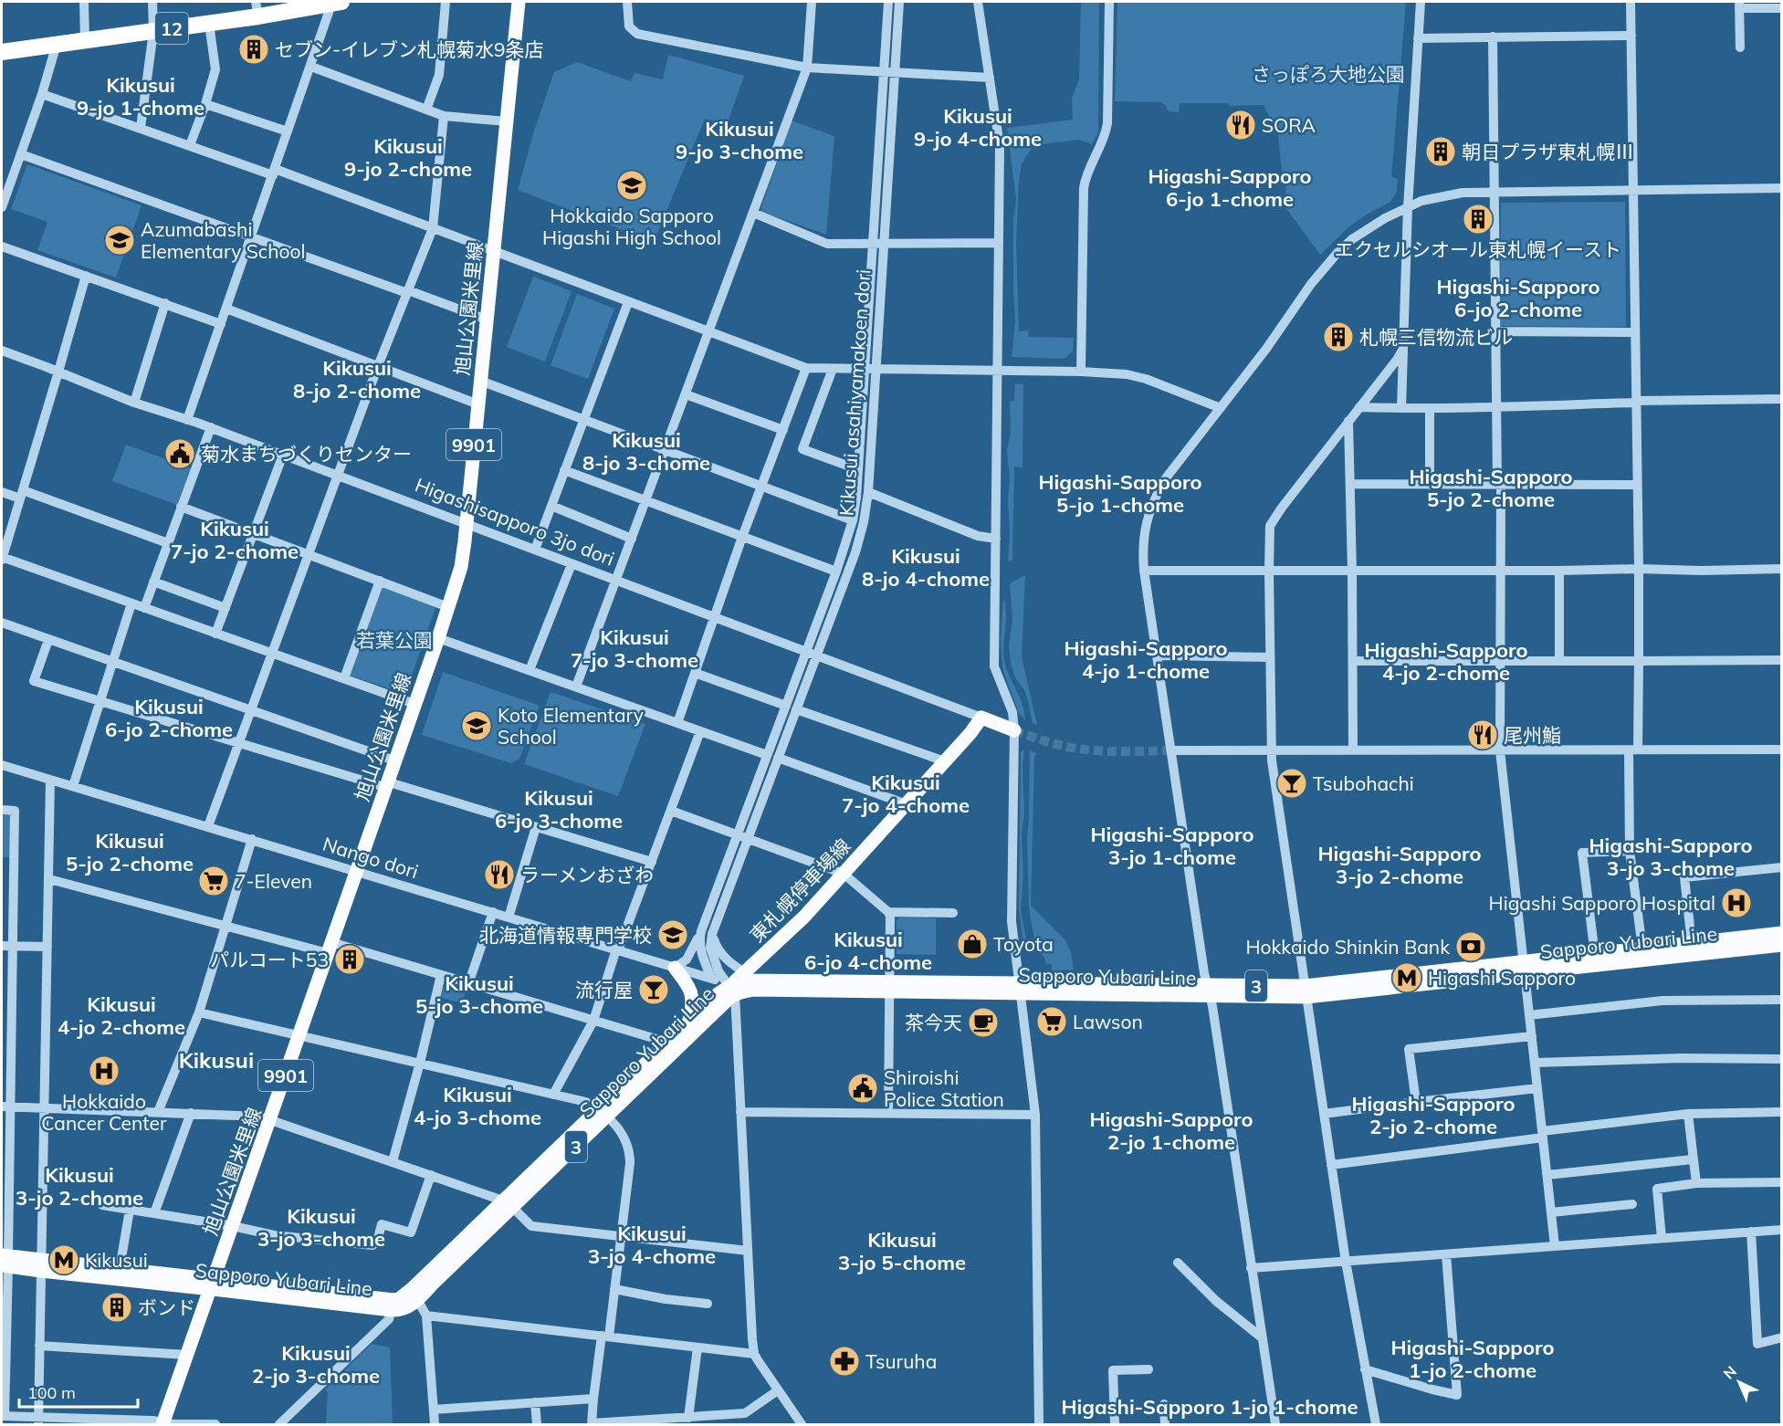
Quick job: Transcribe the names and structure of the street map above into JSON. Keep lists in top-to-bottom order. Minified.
{"streets":{"highway":["12"],"main road":["旭山公園米里線","9901","Higashisapporo 3jo dori","東札幌停車場線","Sapporo Yubari Line","3"],"street":["Kikusui asahiyamakoen dori","Nango dori"]},"crossings":[["旭山公園米里線","Higashisapporo 3jo dori"],["旭山公園米里線","Nango dori"],["旭山公園米里線","Sapporo Yubari Line"],["Kikusui asahiyamakoen dori","Higashisapporo 3jo dori"],["Kikusui asahiyamakoen dori","Nango dori"],["Kikusui asahiyamakoen dori","Sapporo Yubari Line"],["Higashisapporo 3jo dori","東札幌停車場線"],["Nango dori","Sapporo Yubari Line"],["東札幌停車場線","Sapporo Yubari Line"]],"districts":["Kikusui 9-jo 1-chome","Kikusui 9-jo 4-chome","Kikusui 9-jo 3-chome","Kikusui 9-jo 2-chome","Higashi-Sapporo 6-jo 1-chome","Higashi-Sapporo 6-jo 2-chome","Kikusui 8-jo 2-chome","Kikusui 8-jo 3-chome","Higashi-Sapporo 5-jo 2-chome","Higashi-Sapporo 5-jo 1-chome","Kikusui 7-jo 2-chome","Kikusui 8-jo 4-chome","Kikusui 7-jo 3-chome","Higashi-Sapporo 4-jo 1-chome","Higashi-Sapporo 4-jo 2-chome","Kikusui 6-jo 2-chome","Kikusui 7-jo 4-chome","Kikusui 6-jo 3-chome","Higashi-Sapporo 3-jo 1-chome","Kikusui 5-jo 2-chome","Higashi-Sapporo 3-jo 3-chome","Higashi-Sapporo 3-jo 2-chome","Kikusui 6-jo 4-chome","Kikusui 5-jo 3-chome","Kikusui 4-jo 2-chome","Kikusui","Kikusui 4-jo 3-chome","Higashi-Sapporo 2-jo 2-chome","Higashi-Sapporo 2-jo 1-chome","Kikusui 3-jo 2-chome","Kikusui 3-jo 3-chome","Kikusui 3-jo 4-chome","Kikusui 3-jo 5-chome","Higashi-Sapporo 1-jo 2-chome","Kikusui 2-jo 3-chome","Higashi-Sapporo 1-jo 1-chome"],"parks":["さっぽろ大地公園","若葉公園"],"places":{"building":["セブン-イレブン札幌菊水9条店","朝日プラザ東札幌Ⅲ","エクセルシオール東札幌イースト","札幌三信物流ビル","パルコート53","ボンド"],"restaurant":["SORA","尾州鮨","ラーメンおざわ"],"school or university":["Hokkaido Sapporo Higashi High School","Azumabashi Elementary School","Koto Elementary School","北海道情報専門学校"],"public building":["菊水まちづくりセンター","Shiroishi Police Station"],"bar":["Tsubohachi","流行屋"],"supermarket":["7-Eleven","Lawson"],"hospital":["Higashi Sapporo Hospital","Hokkaido Cancer Center"],"shop":["Toyota"],"bank":["Hokkaido Shinkin Bank"],"metro station":["Higashi Sapporo","Kikusui"],"cafe":["茶今天"],"pharmacy":["Tsuruha"]},"scale_bar":"100 m","north":"top left"}
